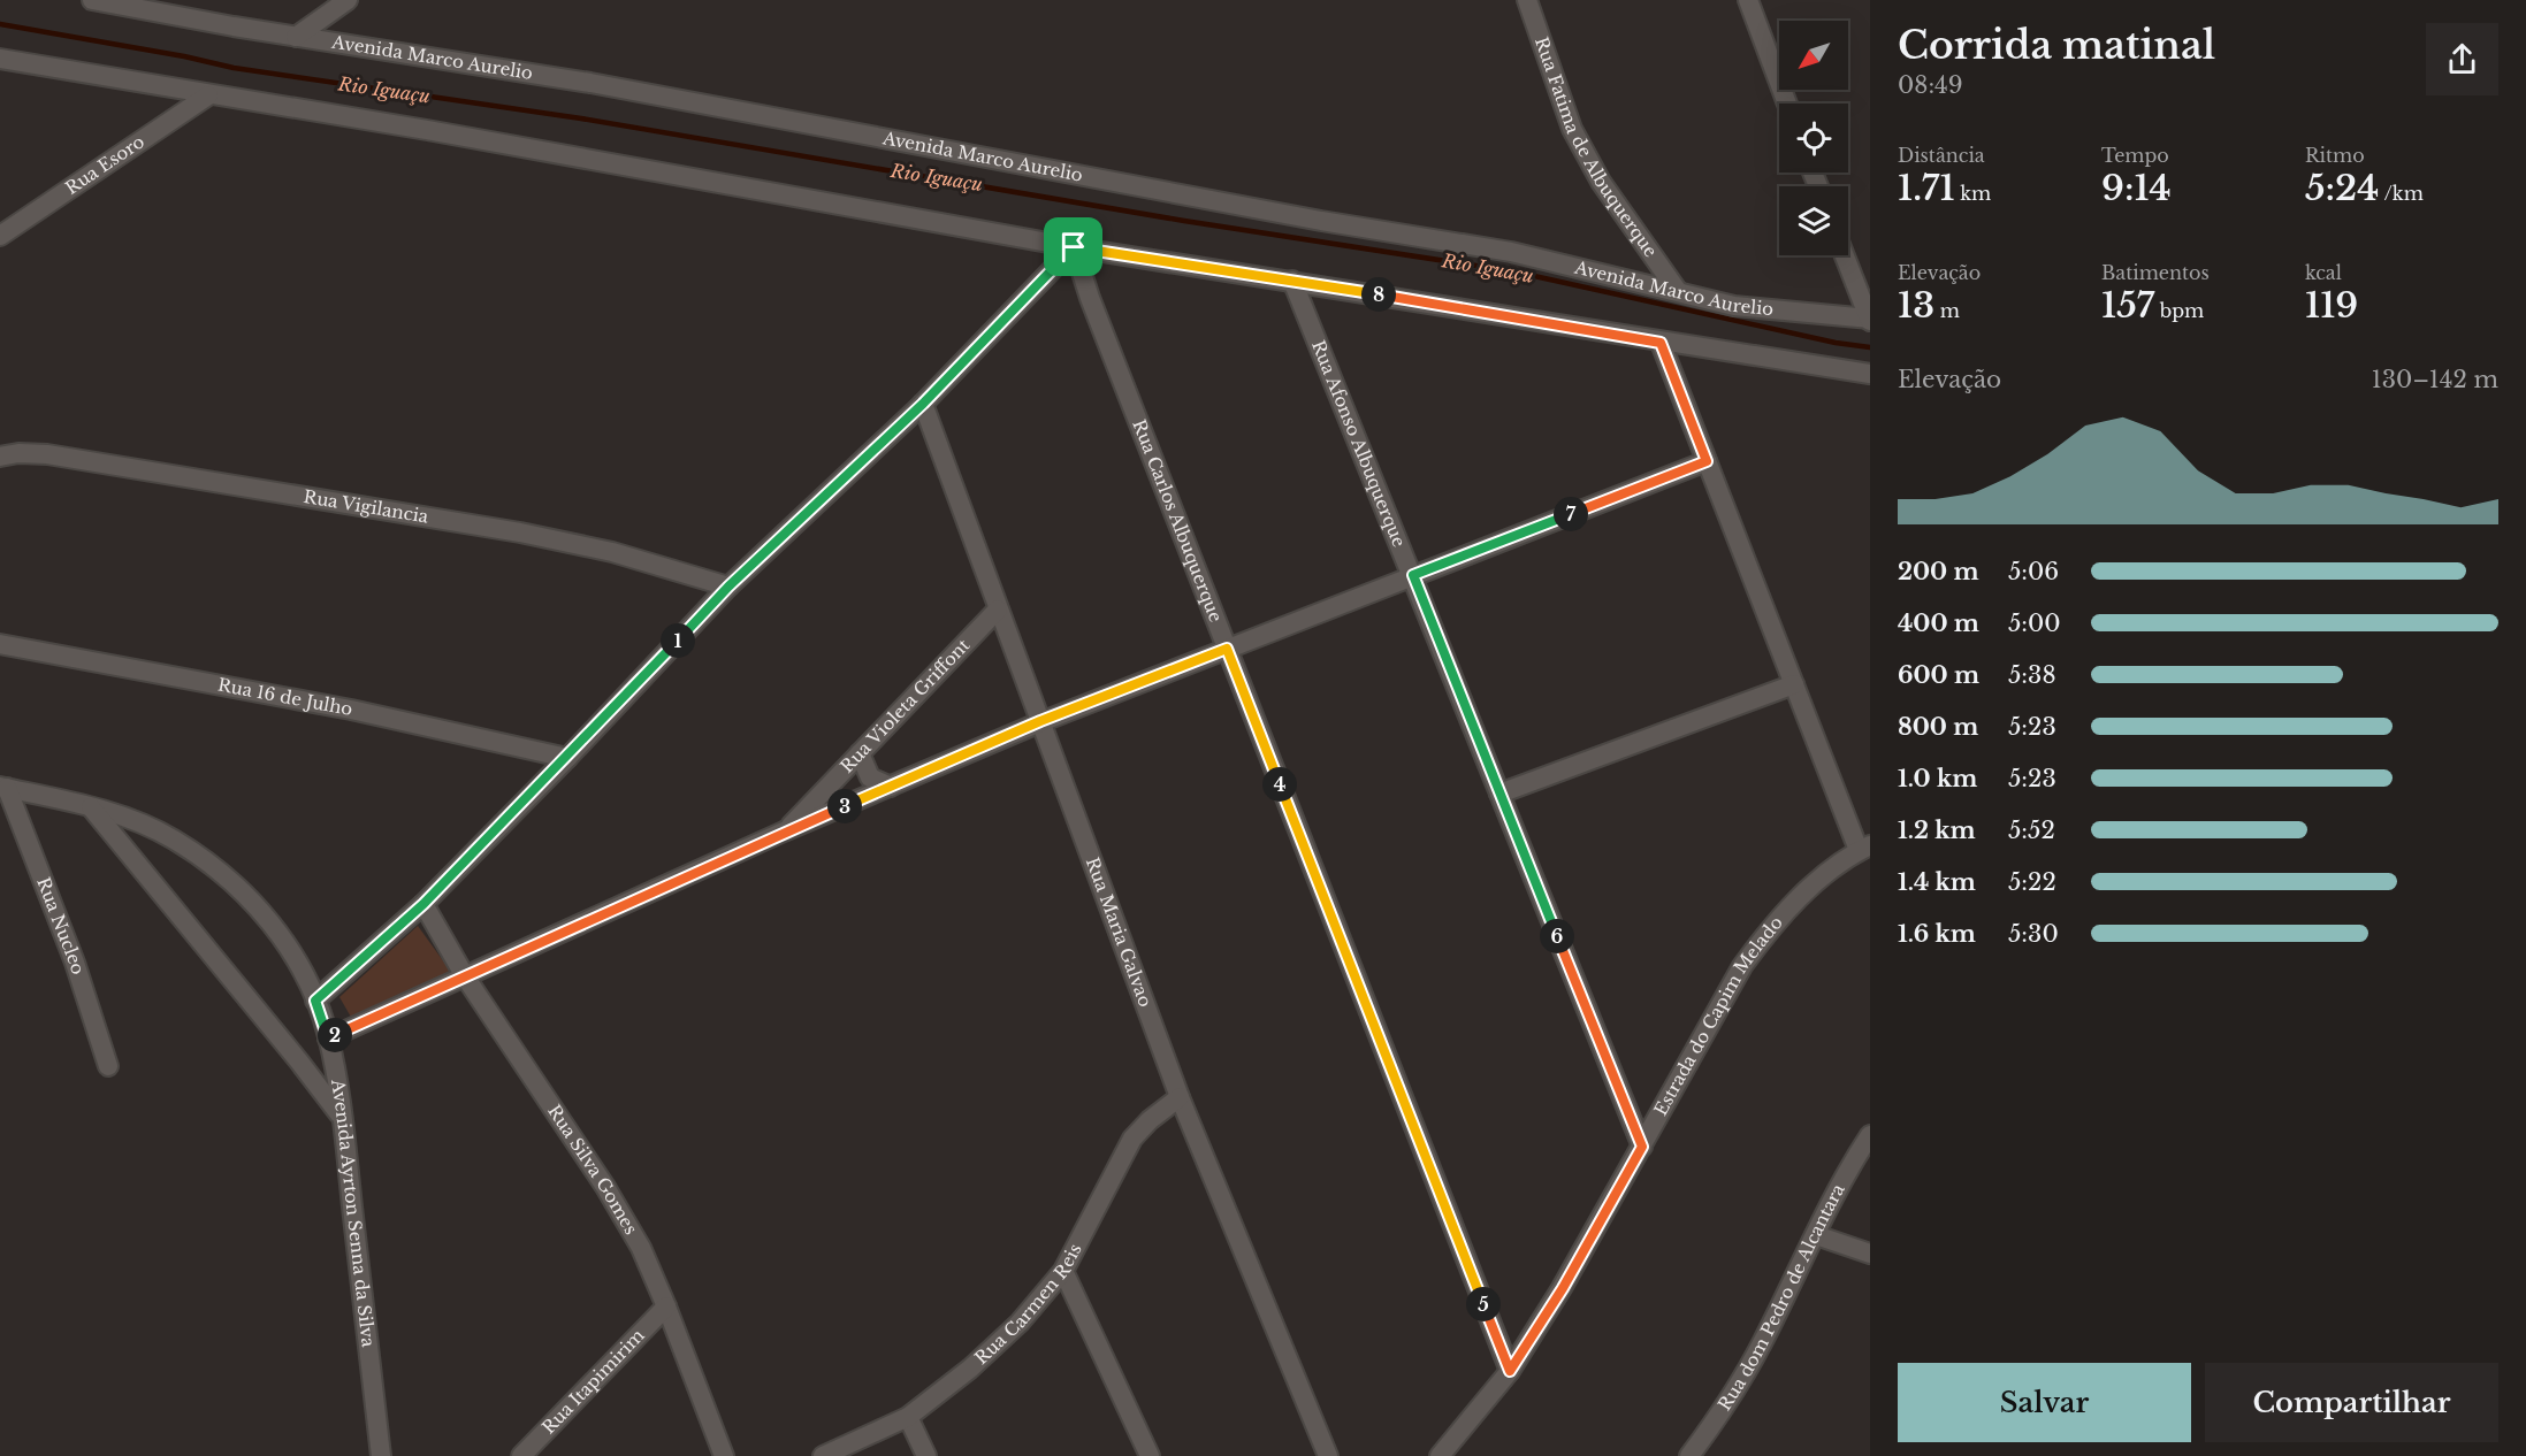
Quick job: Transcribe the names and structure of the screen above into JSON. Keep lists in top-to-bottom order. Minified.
{"streets":{"street":["Avenida Marco Aurelio","Rua Fatima de Albuquerque","Rua Esoro","Rua Afonso Albuquerque","Rua Vigilancia","Rua Carlos Albuquerque","Rua 16 de Julho","Rua Violeta Griffont","Rua Nucleo","Rua Maria Galvao","Estrada do Capim Melado","Rua Silva Gomes","Avenida Ayrton Senna da Silva","Rua dom Pedro de Alcantara","Rua Carmen Reis","Rua Itapimirim"]},"crossings":[["Avenida Marco Aurelio","Rua Fatima de Albuquerque"],["Rua Afonso Albuquerque","Estrada do Capim Melado"],["Rua Carlos Albuquerque","Estrada do Capim Melado"],["Rua Violeta Griffont","Rua Maria Galvao"],["Rua Nucleo","Avenida Ayrton Senna da Silva"],["Rua Maria Galvao","Rua Carmen Reis"],["Rua Silva Gomes","Rua Itapimirim"]],"water":["Rio Iguaçu"],"north":"bottom left","page":{"heading":["Corrida matinal","08:49"],"stats":[["Distância","1.71 km"],["Tempo","9:14"],["Ritmo","5:24 /km"],["Elevação","13 m"],["Batimentos","157 bpm"],["kcal","119"]],"pins":["8","7","1","4","3","6","2","5"],"chart":["Elevação","130–142 m"],"list":[{"name":"200 m","note":"5:06"},{"name":"400 m","note":"5:00"},{"name":"600 m","note":"5:38"},{"name":"800 m","note":"5:23"},{"name":"1.0 km","note":"5:23"},{"name":"1.2 km","note":"5:52"},{"name":"1.4 km","note":"5:22"},{"name":"1.6 km","note":"5:30"}],"buttons":["Salvar","Compartilhar"]}}
